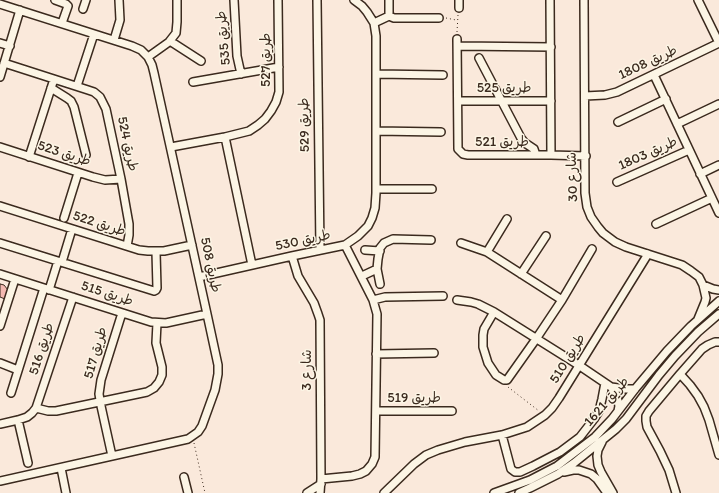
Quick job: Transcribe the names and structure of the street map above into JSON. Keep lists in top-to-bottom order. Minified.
{"streets":{"street":["طريق 535","طريق 527","طريق 1808","طريق 525","طريق 529","طريق 521","طريق 524","طريق 523","طريق 1803","شارع 30","طريق 522","طريق 530","طريق 508","طريق 515","طريق 516","طريق 517","طريق 510","شارع 3","طريق 519","طريق 1621"]},"crossings":[["طريق 535","طريق 527"],["طريق 527","طريق 508"],["طريق 1808","طريق 1803"],["طريق 1808","شارع 30"],["طريق 525","طريق 521"],["طريق 529","طريق 530"],["طريق 521","شارع 30"],["طريق 524","طريق 523"],["طريق 524","طريق 522"],["شارع 30","طريق 510"],["طريق 522","طريق 508"],["طريق 530","طريق 508"],["طريق 530","شارع 3"],["طريق 530","طريق 519"],["طريق 508","طريق 515"],["طريق 515","طريق 516"],["طريق 515","طريق 517"],["شارع 3","طريق 519"]]}
